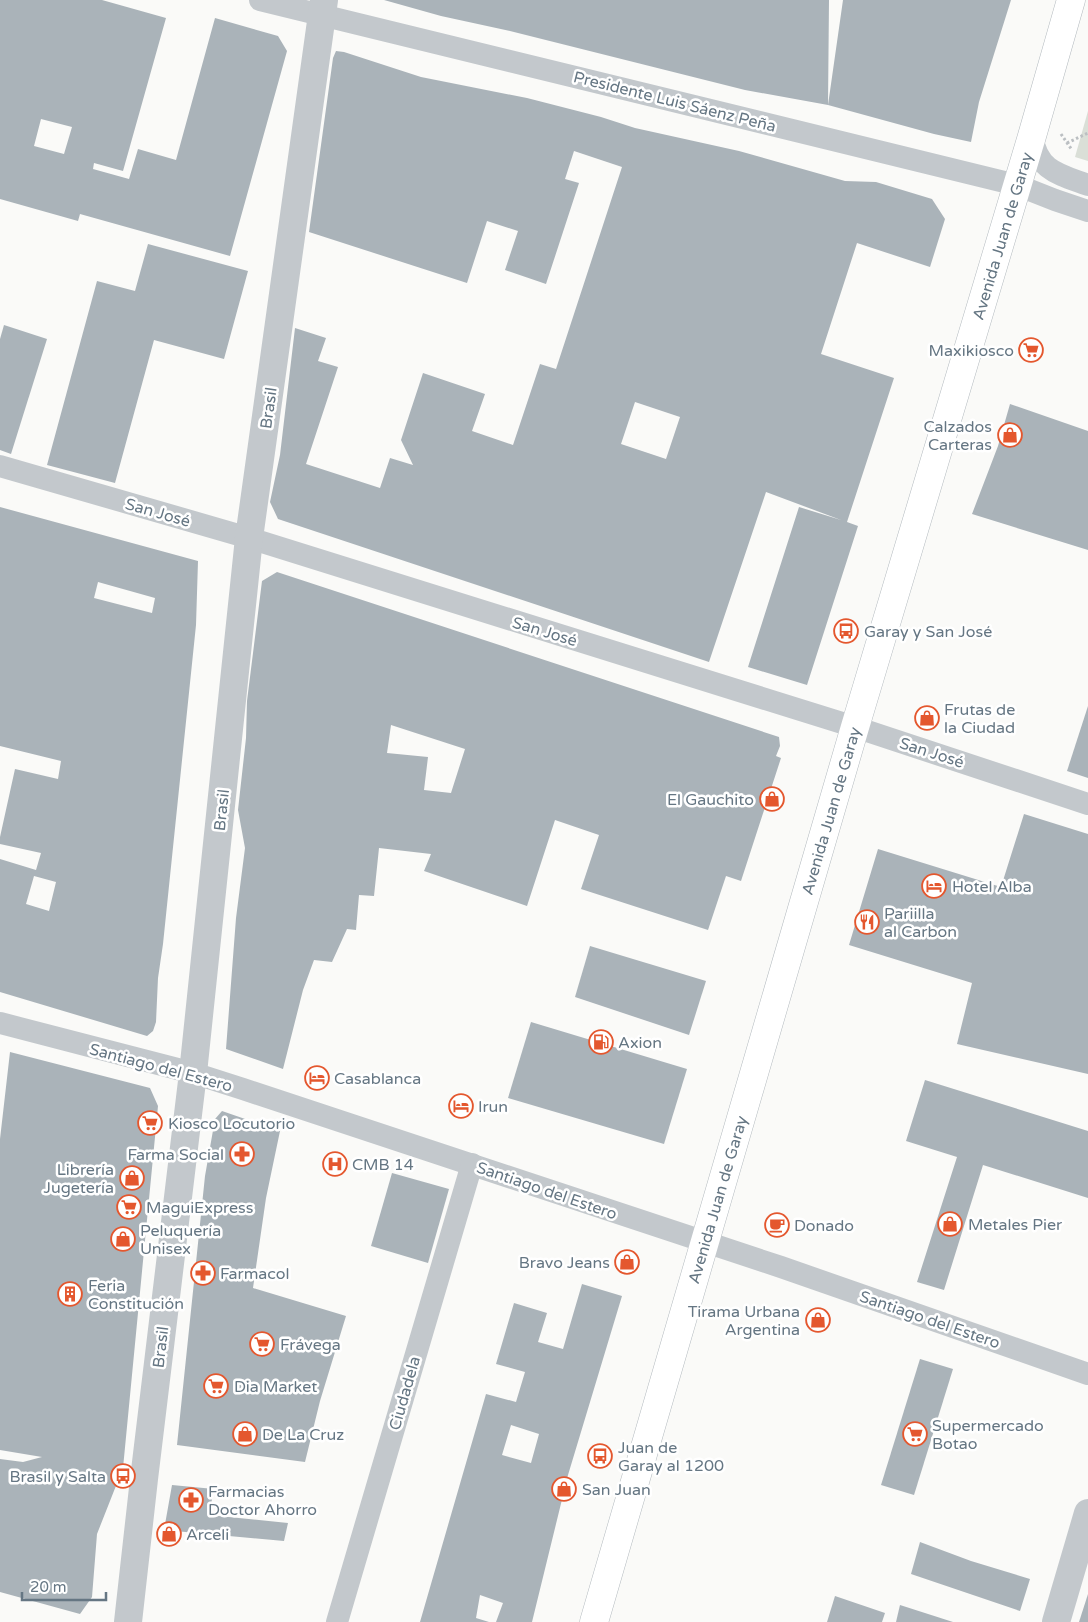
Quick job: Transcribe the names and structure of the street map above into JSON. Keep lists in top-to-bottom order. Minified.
{"streets":{"main road":["Avenida Juan de Garay"],"street":["Presidente Luis Sáenz Peña","Brasil","San José","Santiago del Estero","Ciudadela"]},"crossings":[["Presidente Luis Sáenz Peña","Avenida Juan de Garay"],["Presidente Luis Sáenz Peña","Brasil"],["Avenida Juan de Garay","San José"],["Avenida Juan de Garay","Santiago del Estero"],["Brasil","San José"],["Brasil","Santiago del Estero"],["Santiago del Estero","Ciudadela"]],"places":{"supermarket":["Maxikiosco","Kiosco Locutorio","MaguiExpress","Frávega","Dia Market","Supermercado Botao"],"shop":["Calzados Carteras","Frutas de la Ciudad","El Gauchito","Librería Jugetería","Metales Pier","Peluquería Unisex","Bravo Jeans","Tirama Urbana Argentina","De La Cruz","San Juan","Arceli"],"bus stop":["Garay y San José","Juan de Garay al 1200","Brasil y Salta"],"hotel":["Hotel Alba","Casablanca","Irun"],"restaurant":["Pariilla al Carbon"],"fuel station":["Axion"],"pharmacy":["Farma Social","Farmacol","Farmacias Doctor Ahorro"],"hospital":["CMB 14"],"cafe":["Donado"],"building":["Feria Constitución"]},"scale_bar":"20 m"}
